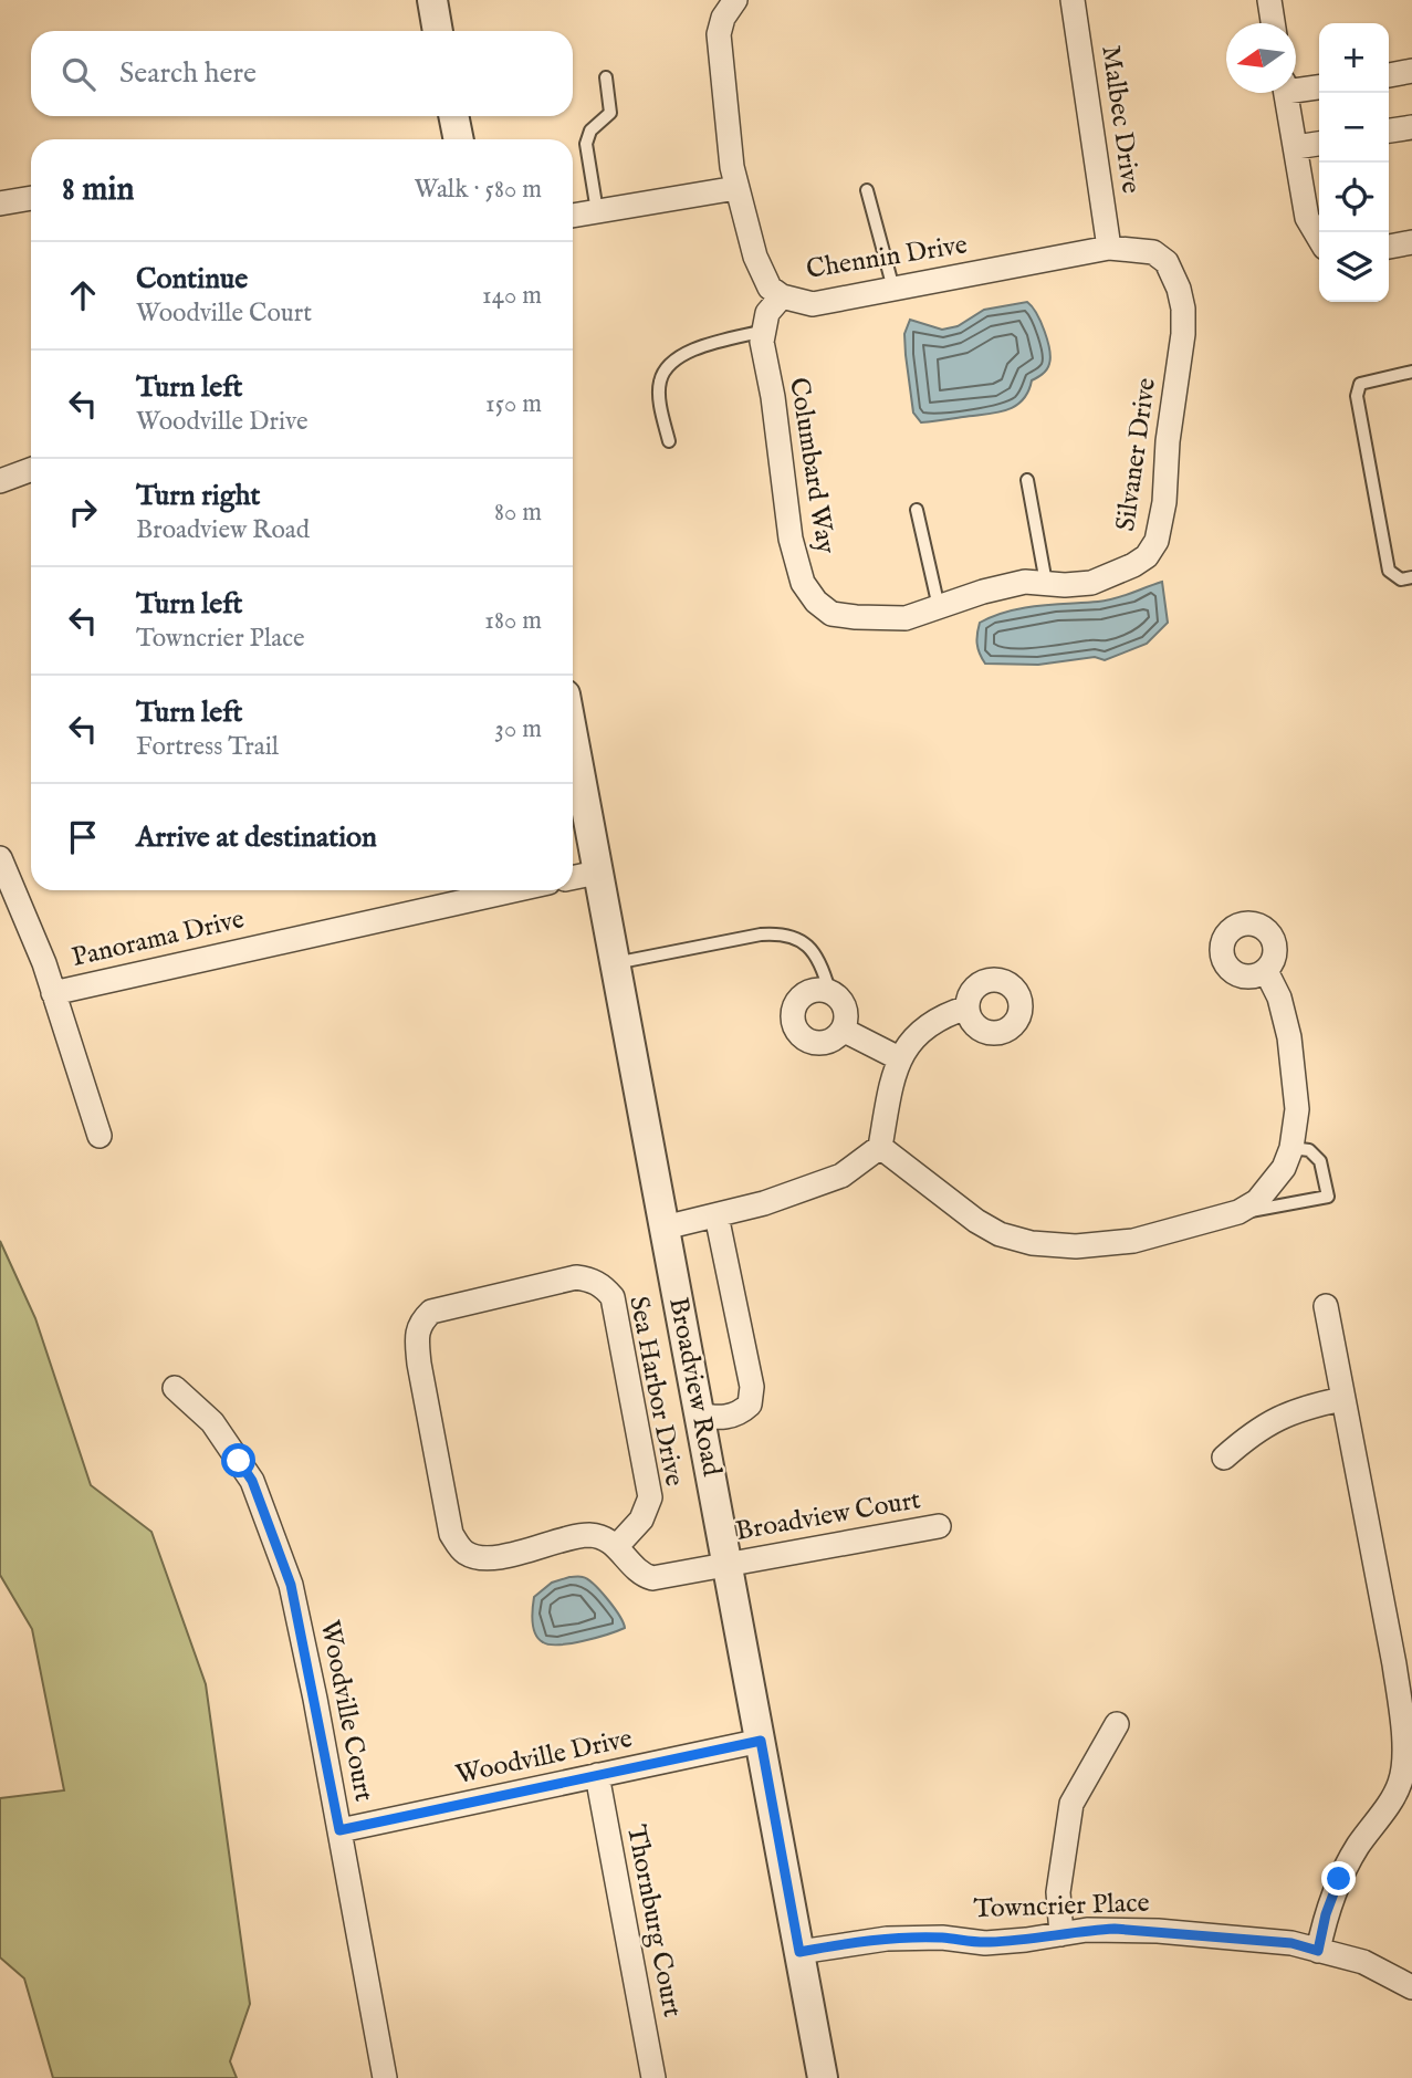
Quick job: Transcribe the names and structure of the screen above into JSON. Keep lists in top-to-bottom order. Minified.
{"streets":{"street":["Malbec Drive","Chennin Drive","Silvaner Drive","Columbard Way","Panorama Drive","Broadview Road","Sea Harbor Drive","Broadview Court","Woodville Court","Woodville Drive","Towncrier Place","Thornburg Court"]},"crossings":[["Malbec Drive","Chennin Drive"],["Chennin Drive","Silvaner Drive"],["Silvaner Drive","Columbard Way"],["Broadview Road","Broadview Court"],["Broadview Road","Woodville Drive"],["Broadview Road","Towncrier Place"],["Sea Harbor Drive","Broadview Court"],["Woodville Court","Woodville Drive"],["Woodville Drive","Thornburg Court"]],"north":"left","page":{"map_buttons":["+","−"],"search":"Search here","heading":["8 min","Walk · 580 m"],"list":[["Continue","Woodville Court","140 m"],["Turn left","Woodville Drive","150 m"],["Turn right","Broadview Road","80 m"],["Turn left","Towncrier Place","180 m"],["Turn left","Fortress Trail","30 m"],"Arrive at destination"]}}
